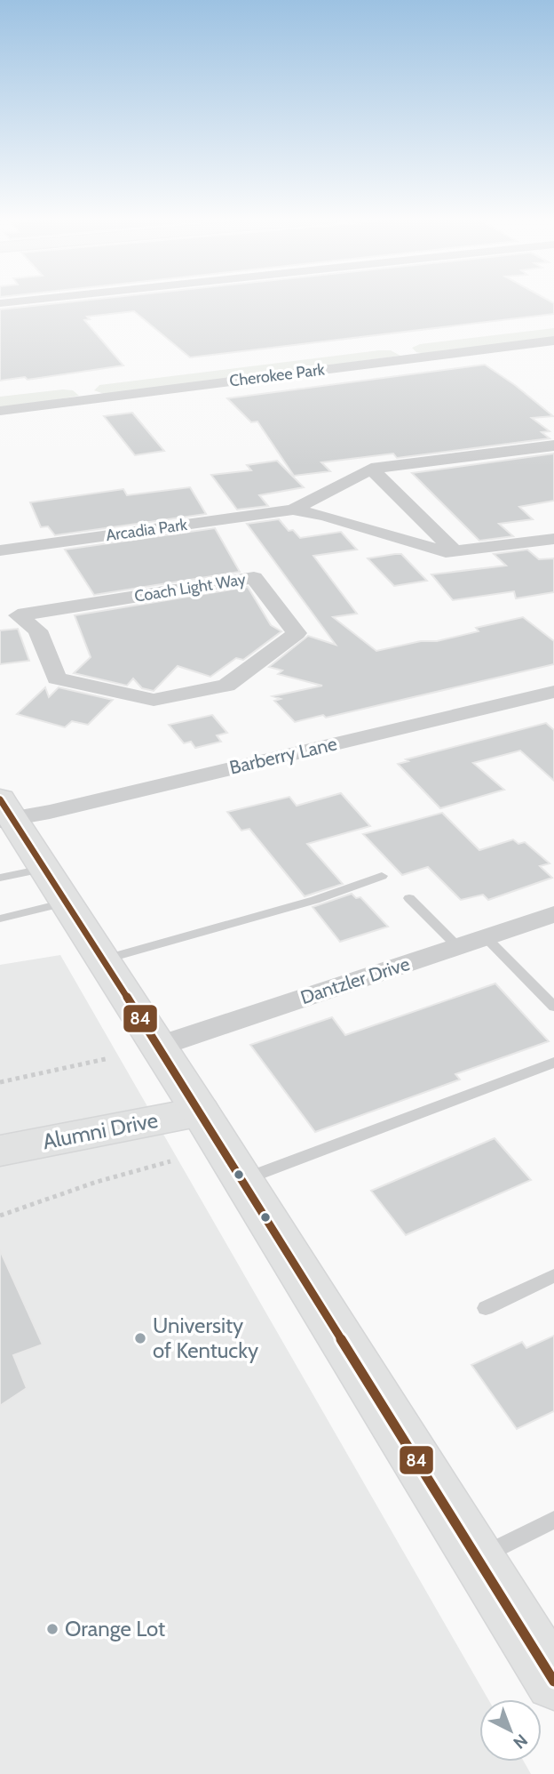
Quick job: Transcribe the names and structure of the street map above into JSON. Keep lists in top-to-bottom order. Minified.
{"streets":{"main road":["Alumni Drive"],"street":["Cherokee Park","Arcadia Park","Coach Light Way","Barberry Lane","Dantzler Drive"]},"places":["University of Kentucky","Orange Lot"],"lines":["transit line 84"],"north":"bottom right"}
